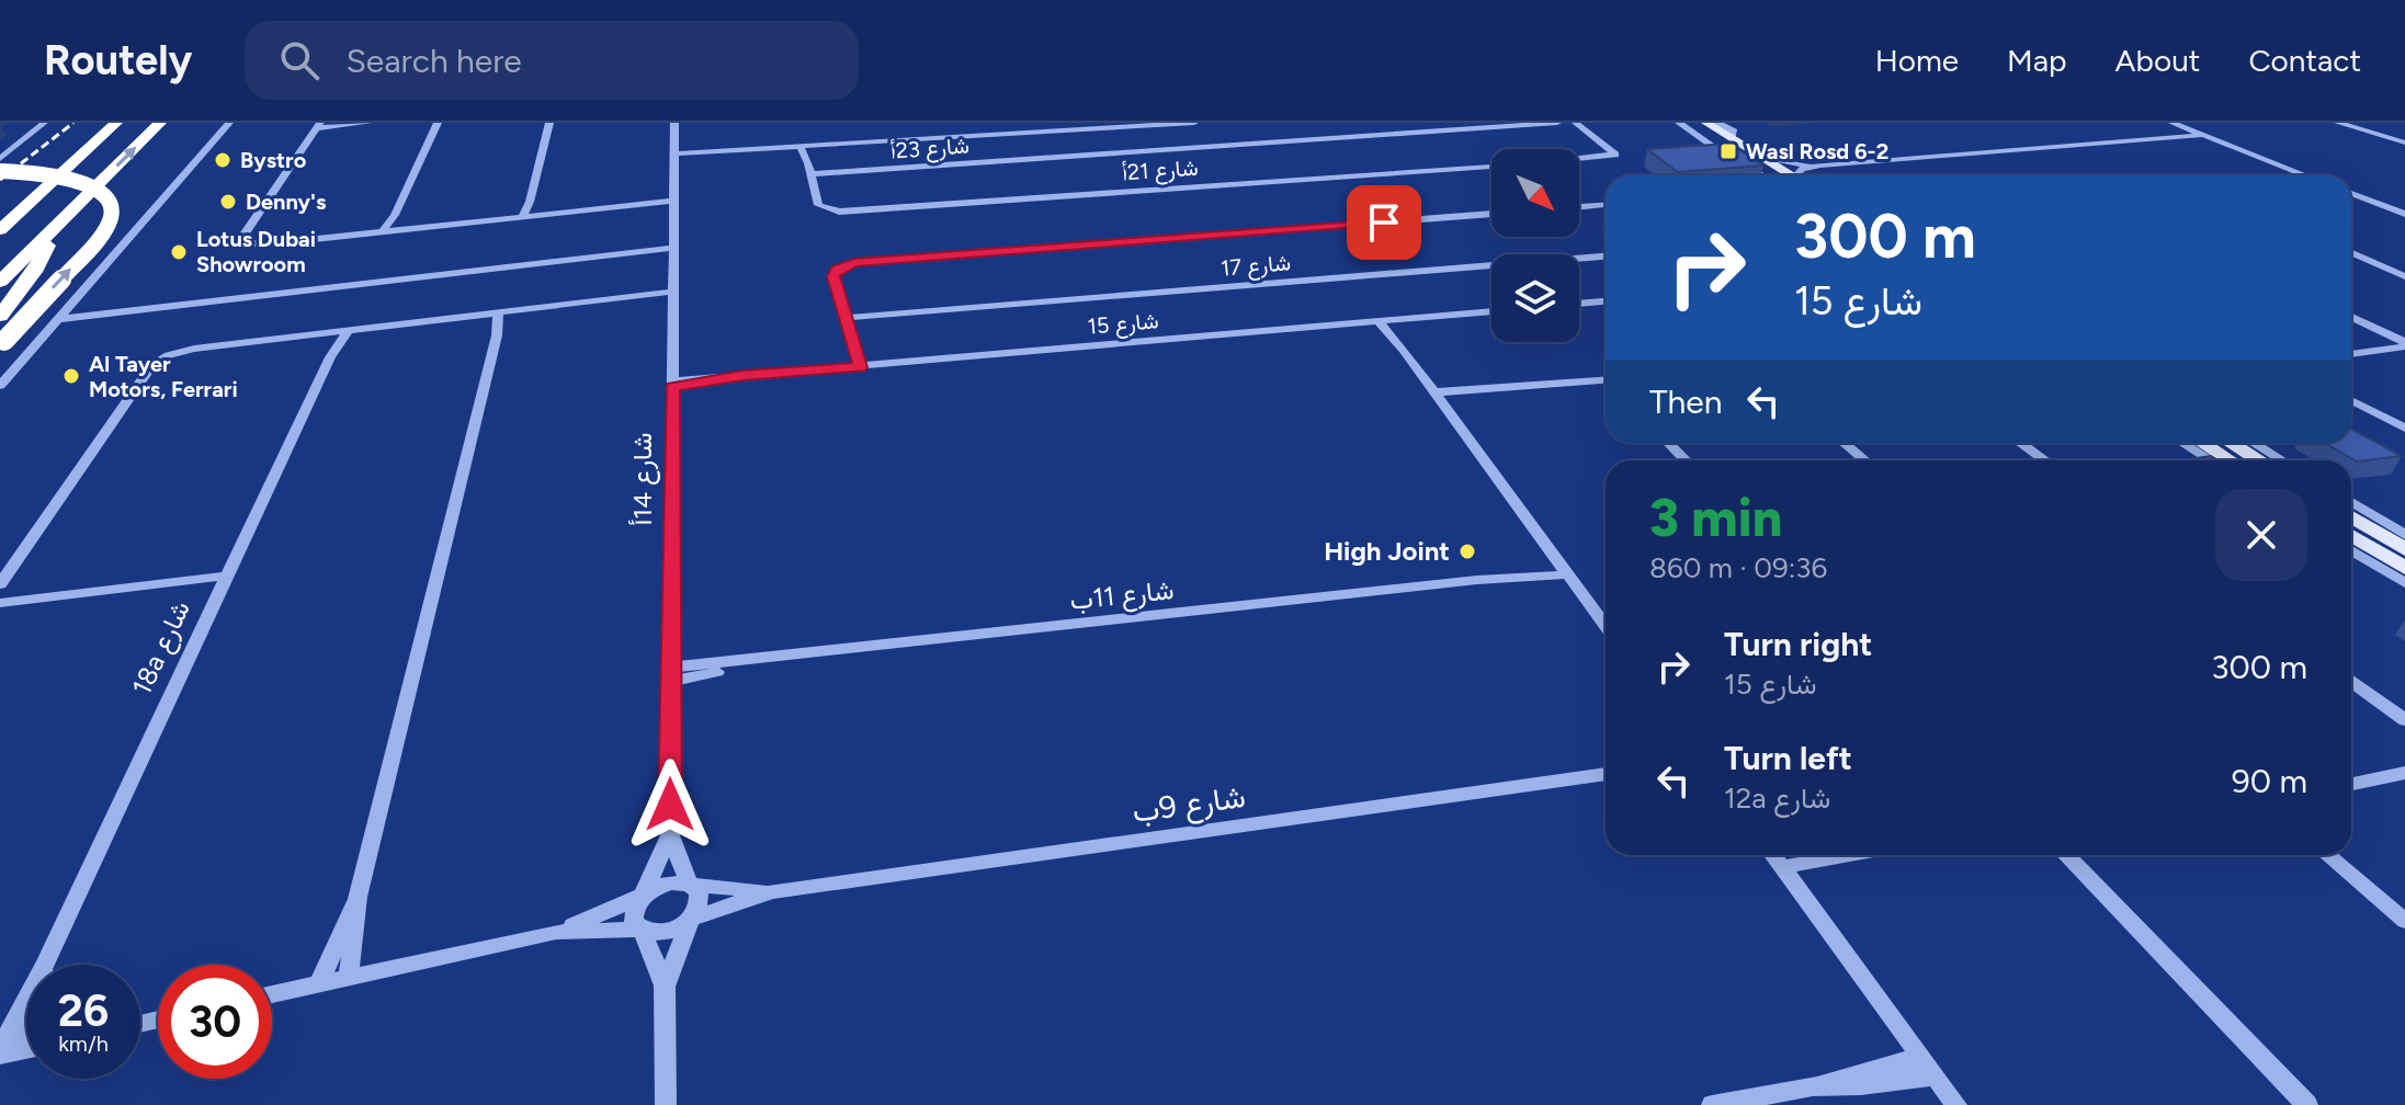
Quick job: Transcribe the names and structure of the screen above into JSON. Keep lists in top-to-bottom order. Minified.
{"streets":{"street":["شارع 23أ","شارع 21أ","شارع 17","شارع 15","شارع 14أ","شارع 11ب","18a شارع","شارع 9ب"]},"crossings":[["شارع 23أ","شارع 21أ"],["شارع 15","شارع 14أ"],["شارع 14أ","شارع 11ب"],["شارع 14أ","شارع 9ب"]],"places":{"transit":["Wasl Rosd 6-2"],"other":["Bystro","Denny's","Lotus Dubai Showroom","Al Tayer Motors, Ferrari","High Joint"]},"north":"bottom right","page":{"header":"Routely","search":"Search here","nav":["Home","Map","About","Contact"],"turn":["300 m","شارع 15"],"then":"Then","heading":["3 min","860 m · 09:36"],"list":[{"name":"Turn right","note":"شارع 15","value":"300 m"},{"name":"Turn left","note":"12a شارع","value":"90 m"}],"speed":"26 km/h","limit":"30"}}
